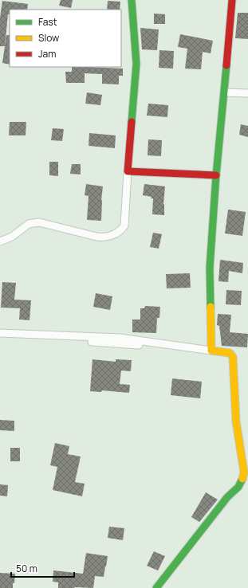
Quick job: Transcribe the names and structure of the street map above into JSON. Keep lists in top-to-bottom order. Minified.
{"legend":["Fast","Slow","Jam"],"scale_bar":"50 m"}
